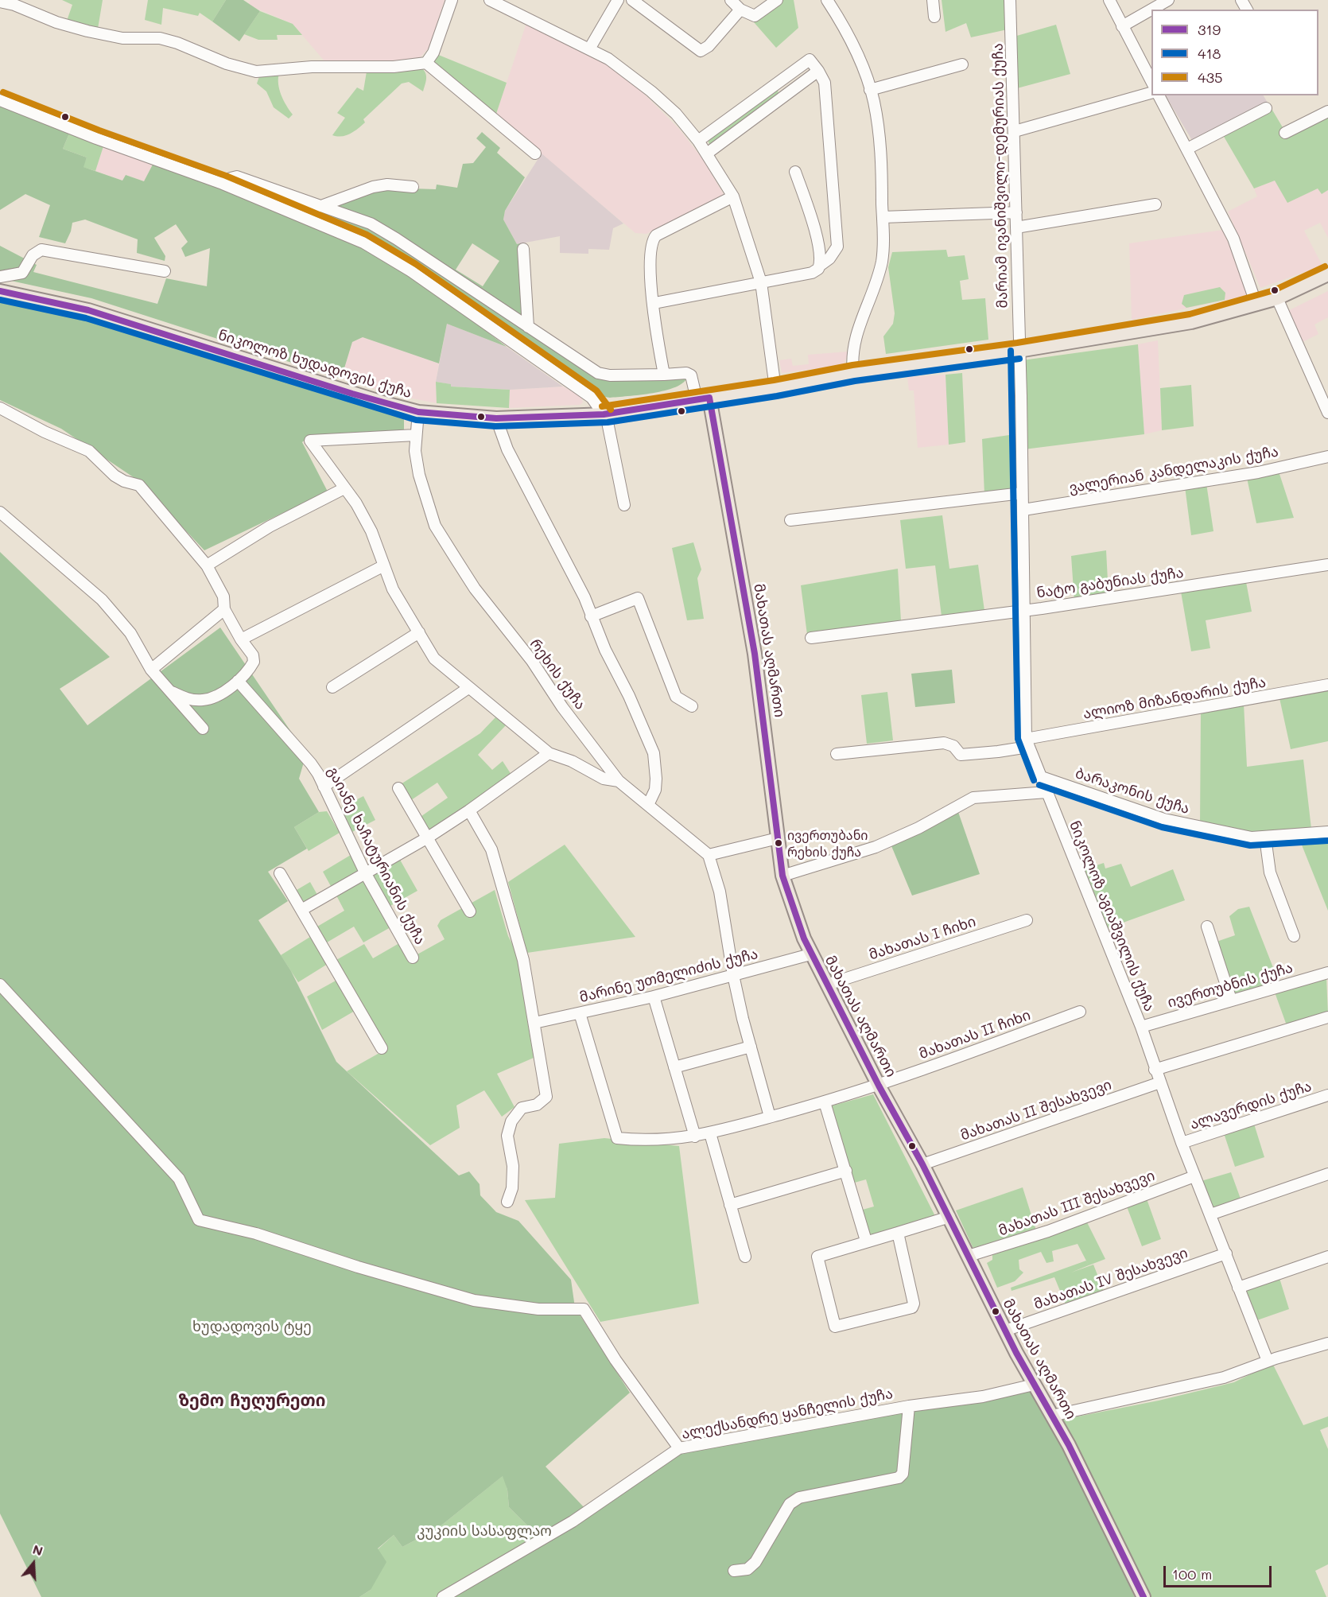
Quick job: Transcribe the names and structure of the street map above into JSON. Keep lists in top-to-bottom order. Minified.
{"streets":{"main road":["ნიკოლოზ ხუდადოვის ქუჩა","მახათას აღმართი"],"street":["მარიამ ივანიშვილი-დემურიას ქუჩა","ვალერიან კანდელაკის ქუჩა","ნატო გაბუნიას ქუჩა","რეხის ქუჩა","ალიოზ მიზანდარის ქუჩა","ბარაკონის ქუჩა","გაიანე ხაჩატურიანის ქუჩა","ნიკოლოზ აგიაშვილის ქუჩა","მახათას I ჩიხი","მარინე უთმელიძის ქუჩა","ივერთუბნის ქუჩა","მახათას II ჩიხი","ალავერდის ქუჩა","მახათას II შესახვევი","მახათას III შესახვევი","მახათას IV შესახვევი","ალექსანდრე ყანჩელის ქუჩა"]},"crossings":[["მარიამ ივანიშვილი-დემურიას ქუჩა","ნიკოლოზ ხუდადოვის ქუჩა"],["მარიამ ივანიშვილი-დემურიას ქუჩა","ნიკოლოზ აგიაშვილის ქუჩა"],["ნიკოლოზ ხუდადოვის ქუჩა","მახათას აღმართი"],["ნიკოლოზ ხუდადოვის ქუჩა","რეხის ქუჩა"],["ნიკოლოზ ხუდადოვის ქუჩა","ნიკოლოზ აგიაშვილის ქუჩა"],["ვალერიან კანდელაკის ქუჩა","ნიკოლოზ აგიაშვილის ქუჩა"],["ნატო გაბუნიას ქუჩა","ნიკოლოზ აგიაშვილის ქუჩა"],["მახათას აღმართი","მახათას I ჩიხი"],["მახათას აღმართი","მარინე უთმელიძის ქუჩა"],["მახათას აღმართი","მახათას II ჩიხი"],["მახათას აღმართი","მახათას II შესახვევი"],["მახათას აღმართი","მახათას III შესახვევი"],["მახათას აღმართი","მახათას IV შესახვევი"],["მახათას აღმართი","ალექსანდრე ყანჩელის ქუჩა"],["ალიოზ მიზანდარის ქუჩა","ნიკოლოზ აგიაშვილის ქუჩა"],["ბარაკონის ქუჩა","ნიკოლოზ აგიაშვილის ქუჩა"],["ნიკოლოზ აგიაშვილის ქუჩა","ივერთუბნის ქუჩა"],["ნიკოლოზ აგიაშვილის ქუჩა","ალავერდის ქუჩა"],["ნიკოლოზ აგიაშვილის ქუჩა","მახათას II შესახვევი"],["ნიკოლოზ აგიაშვილის ქუჩა","მახათას III შესახვევი"],["ნიკოლოზ აგიაშვილის ქუჩა","მახათას IV შესახვევი"],["მარინე უთმელიძის ქუჩა","მახათას II ჩიხი"]],"districts":["ზემო ჩუღურეთი"],"parks":["ხუდადოვის ტყე","კუკიის სასაფლაო"],"places":["ივერთუბანი რეხის ქუჩა"],"lines":["transit line 435","transit line 319","transit line 418"],"legend":["319","418","435"],"scale_bar":"100 m","north":"top"}
